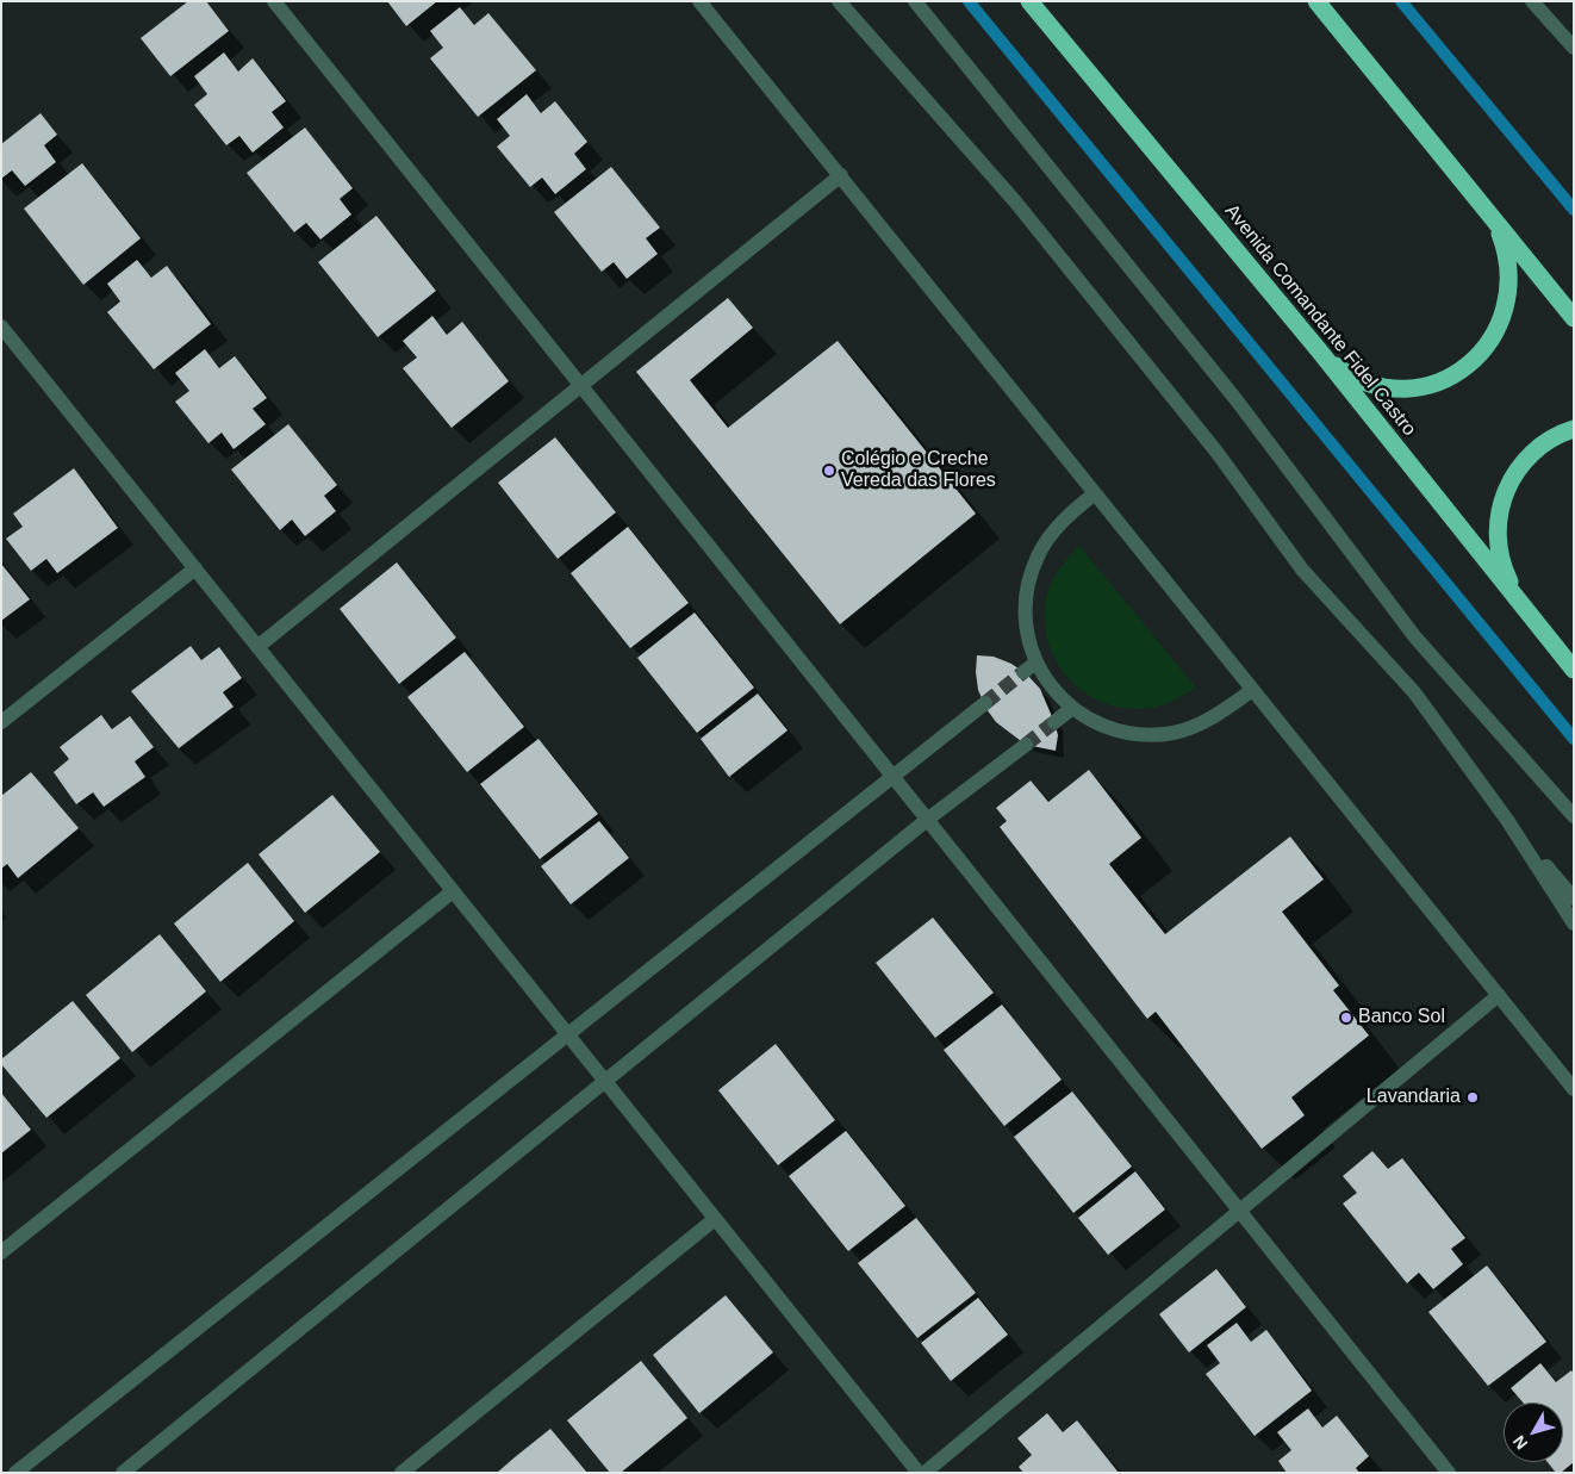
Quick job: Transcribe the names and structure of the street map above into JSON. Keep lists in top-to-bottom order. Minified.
{"streets":{"highway":["Avenida Comandante Fidel Castro"]},"places":["Colégio e Creche Vereda das Flores","Banco Sol","Lavandaria"],"north":"bottom left"}
